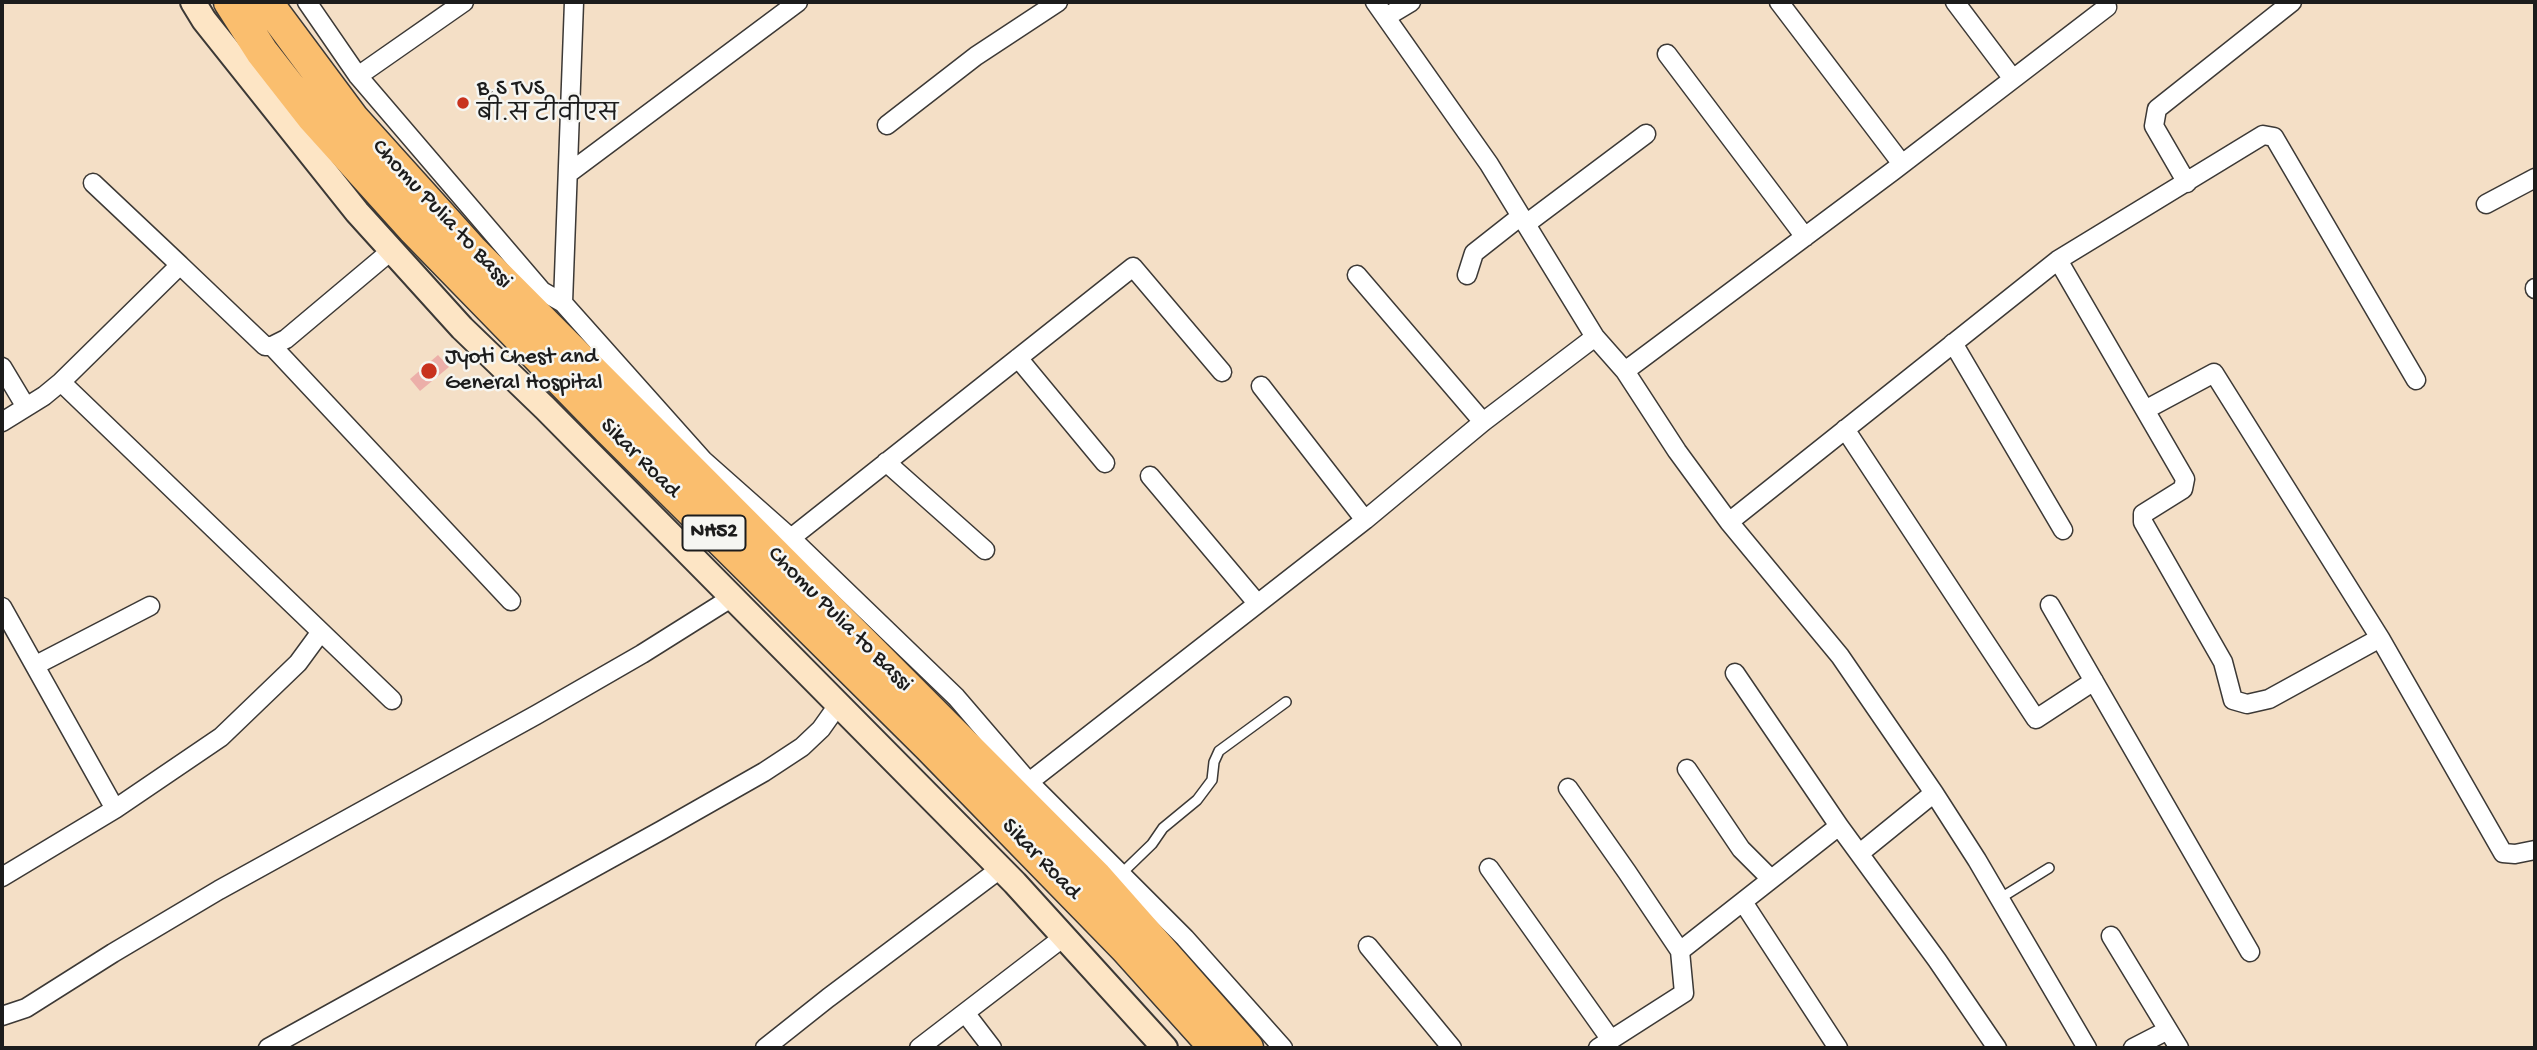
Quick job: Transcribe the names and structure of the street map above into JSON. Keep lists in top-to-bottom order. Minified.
{"streets":{"highway":["Chomu Pulia to Bassi","Sikar Road","NH52"]},"places":["B.S TVS बी.स टीवीएस","Jyoti Chest and General Hospital"]}
